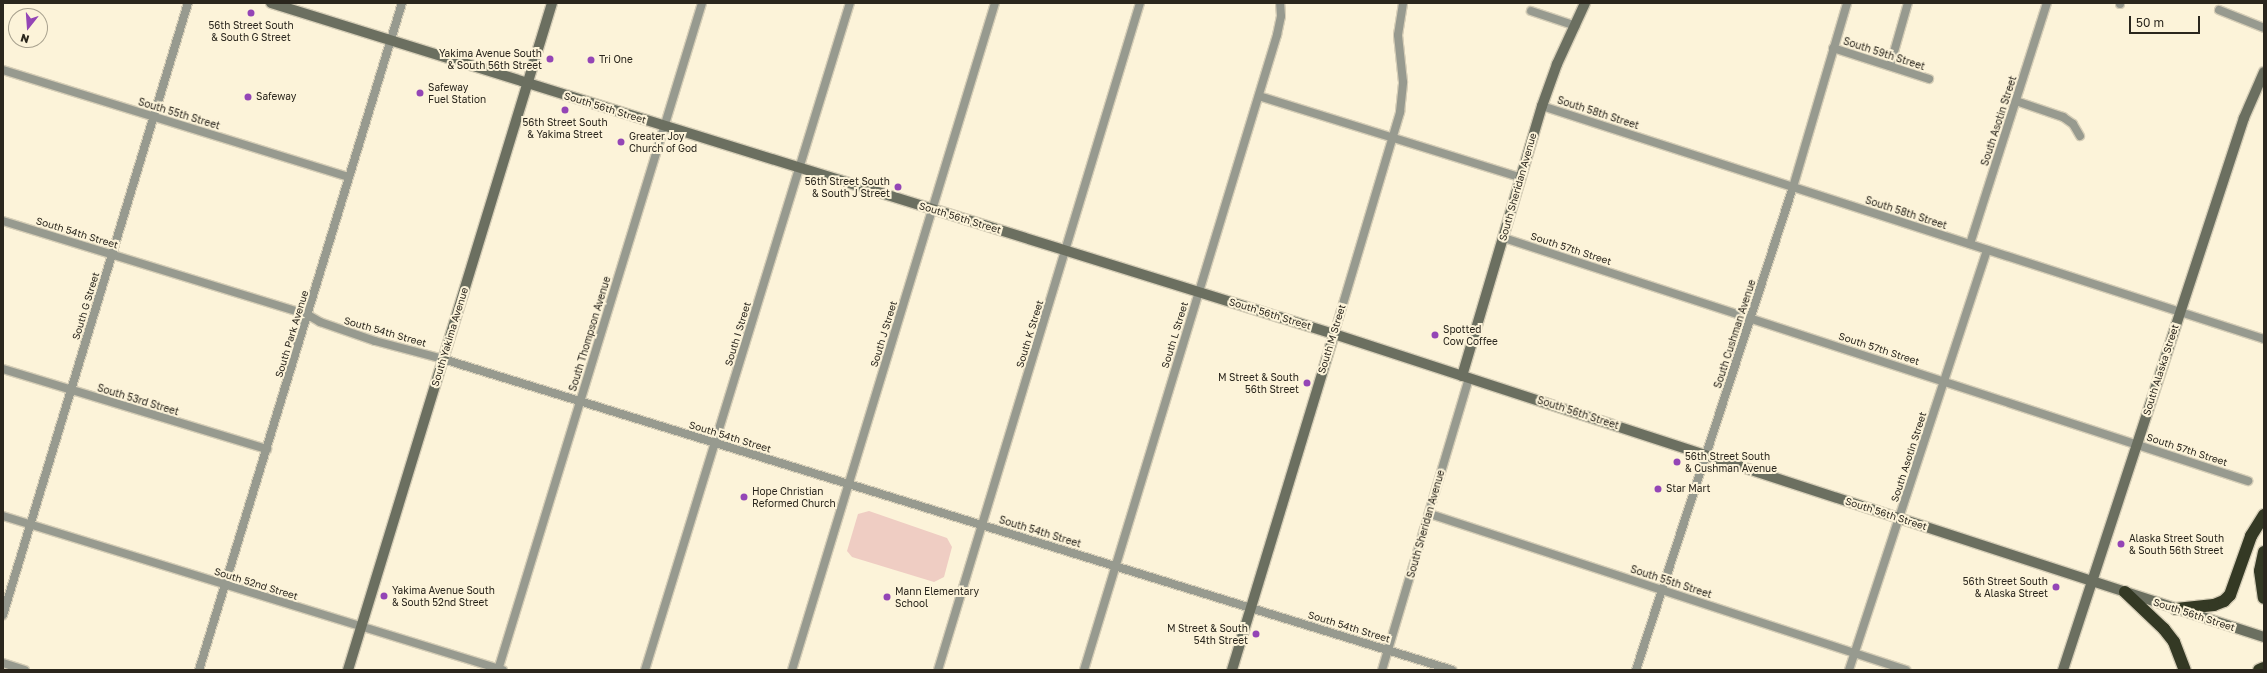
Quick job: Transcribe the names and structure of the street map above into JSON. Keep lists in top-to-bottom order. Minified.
{"streets":{"main road":["South 56th Street","South Sheridan Avenue","South Yakima Avenue","South M Street","South Alaska Street"],"street":["South 59th Street","South 58th Street","South 55th Street","South Asotin Street","South 54th Street","South 57th Street","South G Street","South Park Avenue","South Thompson Avenue","South I Street","South J Street","South K Street","South Cushman Avenue","South L Street","South 53rd Street","South 52nd Street"]},"crossings":[["South 59th Street","South Cushman Avenue"],["South 56th Street","South Asotin Street"],["South 56th Street","South Sheridan Avenue"],["South 56th Street","South Park Avenue"],["South 56th Street","South Thompson Avenue"],["South 56th Street","South I Street"],["South 56th Street","South J Street"],["South 56th Street","South K Street"],["South 56th Street","South Cushman Avenue"],["South 56th Street","South L Street"],["South 56th Street","South Yakima Avenue"],["South 56th Street","South M Street"],["South 56th Street","South Alaska Street"],["South 58th Street","South Asotin Street"],["South 58th Street","South Sheridan Avenue"],["South 58th Street","South Cushman Avenue"],["South 58th Street","South Alaska Street"],["South 55th Street","South Asotin Street"],["South 55th Street","South Sheridan Avenue"],["South 55th Street","South G Street"],["South 55th Street","South Park Avenue"],["South 55th Street","South Cushman Avenue"],["South Asotin Street","South 57th Street"],["South Sheridan Avenue","South 54th Street"],["South Sheridan Avenue","South 57th Street"],["South 54th Street","South G Street"],["South 54th Street","South Park Avenue"],["South 54th Street","South Thompson Avenue"],["South 54th Street","South I Street"],["South 54th Street","South J Street"],["South 54th Street","South K Street"],["South 54th Street","South L Street"],["South 54th Street","South Yakima Avenue"],["South 54th Street","South M Street"],["South 57th Street","South Cushman Avenue"],["South 57th Street","South Alaska Street"],["South G Street","South 53rd Street"],["South G Street","South 52nd Street"],["South Park Avenue","South 53rd Street"],["South Park Avenue","South 52nd Street"],["South Thompson Avenue","South 52nd Street"],["South Yakima Avenue","South 52nd Street"]],"places":["56th Street South & South G Street","Yakima Avenue South & South 56th Street","Tri One","Safeway Fuel Station","Safeway","56th Street South & Yakima Street","Greater Joy Church of God","56th Street South & South J Street","Spotted Cow Coffee","M Street & South 56th Street","56th Street South & Cushman Avenue","Star Mart","Hope Christian Reformed Church","Alaska Street South & South 56th Street","56th Street South & Alaska Street","Yakima Avenue South & South 52nd Street","Mann Elementary School","M Street & South 54th Street"],"scale_bar":"50 m","north":"bottom"}
